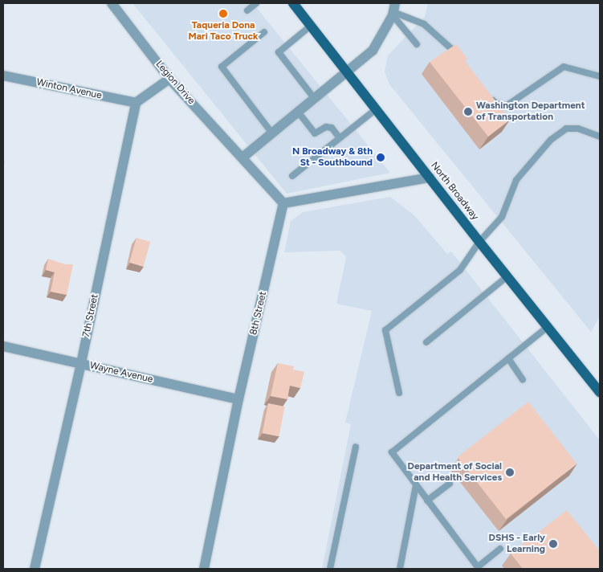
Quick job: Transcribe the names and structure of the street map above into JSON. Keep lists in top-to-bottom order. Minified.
{"streets":{"main road":["North Broadway"],"street":["Legion Drive","Winton Avenue","8th Street","7th Street","Wayne Avenue"]},"crossings":[["Legion Drive","8th Street"],["Winton Avenue","7th Street"],["8th Street","Wayne Avenue"],["7th Street","Wayne Avenue"]],"places":["Taqueria Dona Mari Taco Truck","Washington Department of Transportation","N Broadway & 8th St - Southbound","Department of Social and Health Services","DSHS - Early Learning"]}
